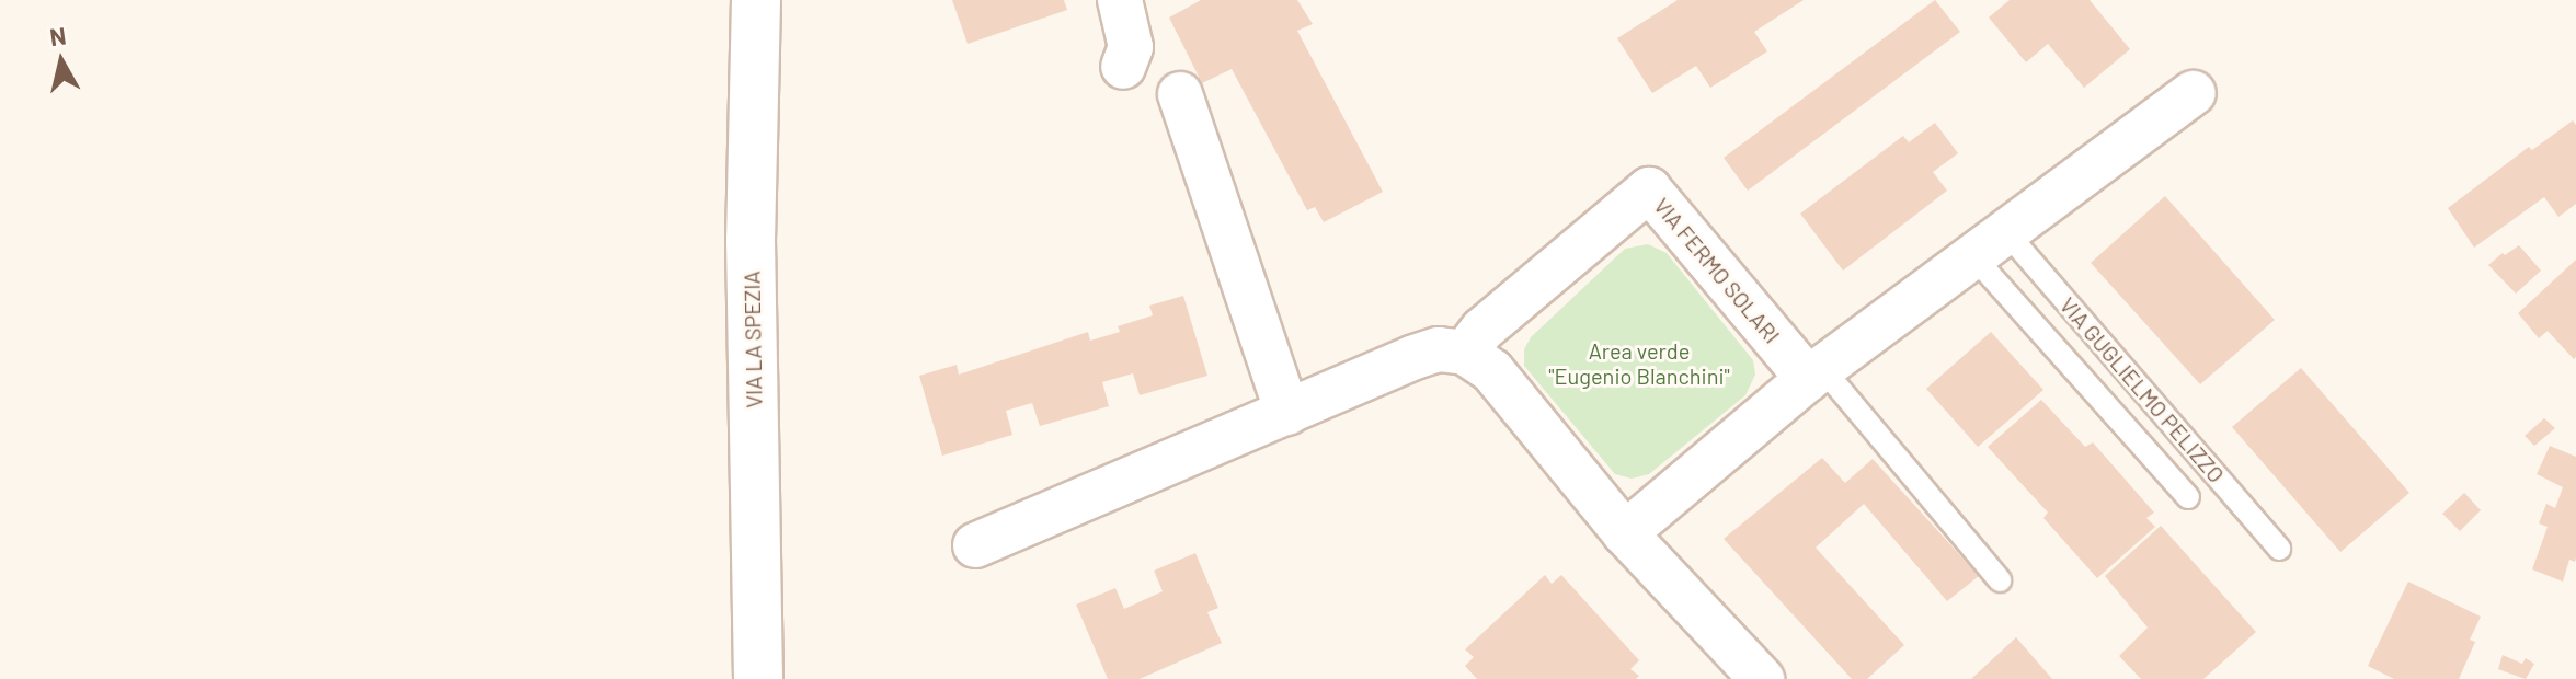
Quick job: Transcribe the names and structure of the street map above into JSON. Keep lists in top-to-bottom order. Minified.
{"streets":{"main road":["VIA LA SPEZIA"],"street":["VIA FERMO SOLARI"],"lane":["VIA GUGLIELMO PELIZZO"]},"parks":["Area verde \"Eugenio Blanchini\""],"north":"top"}
